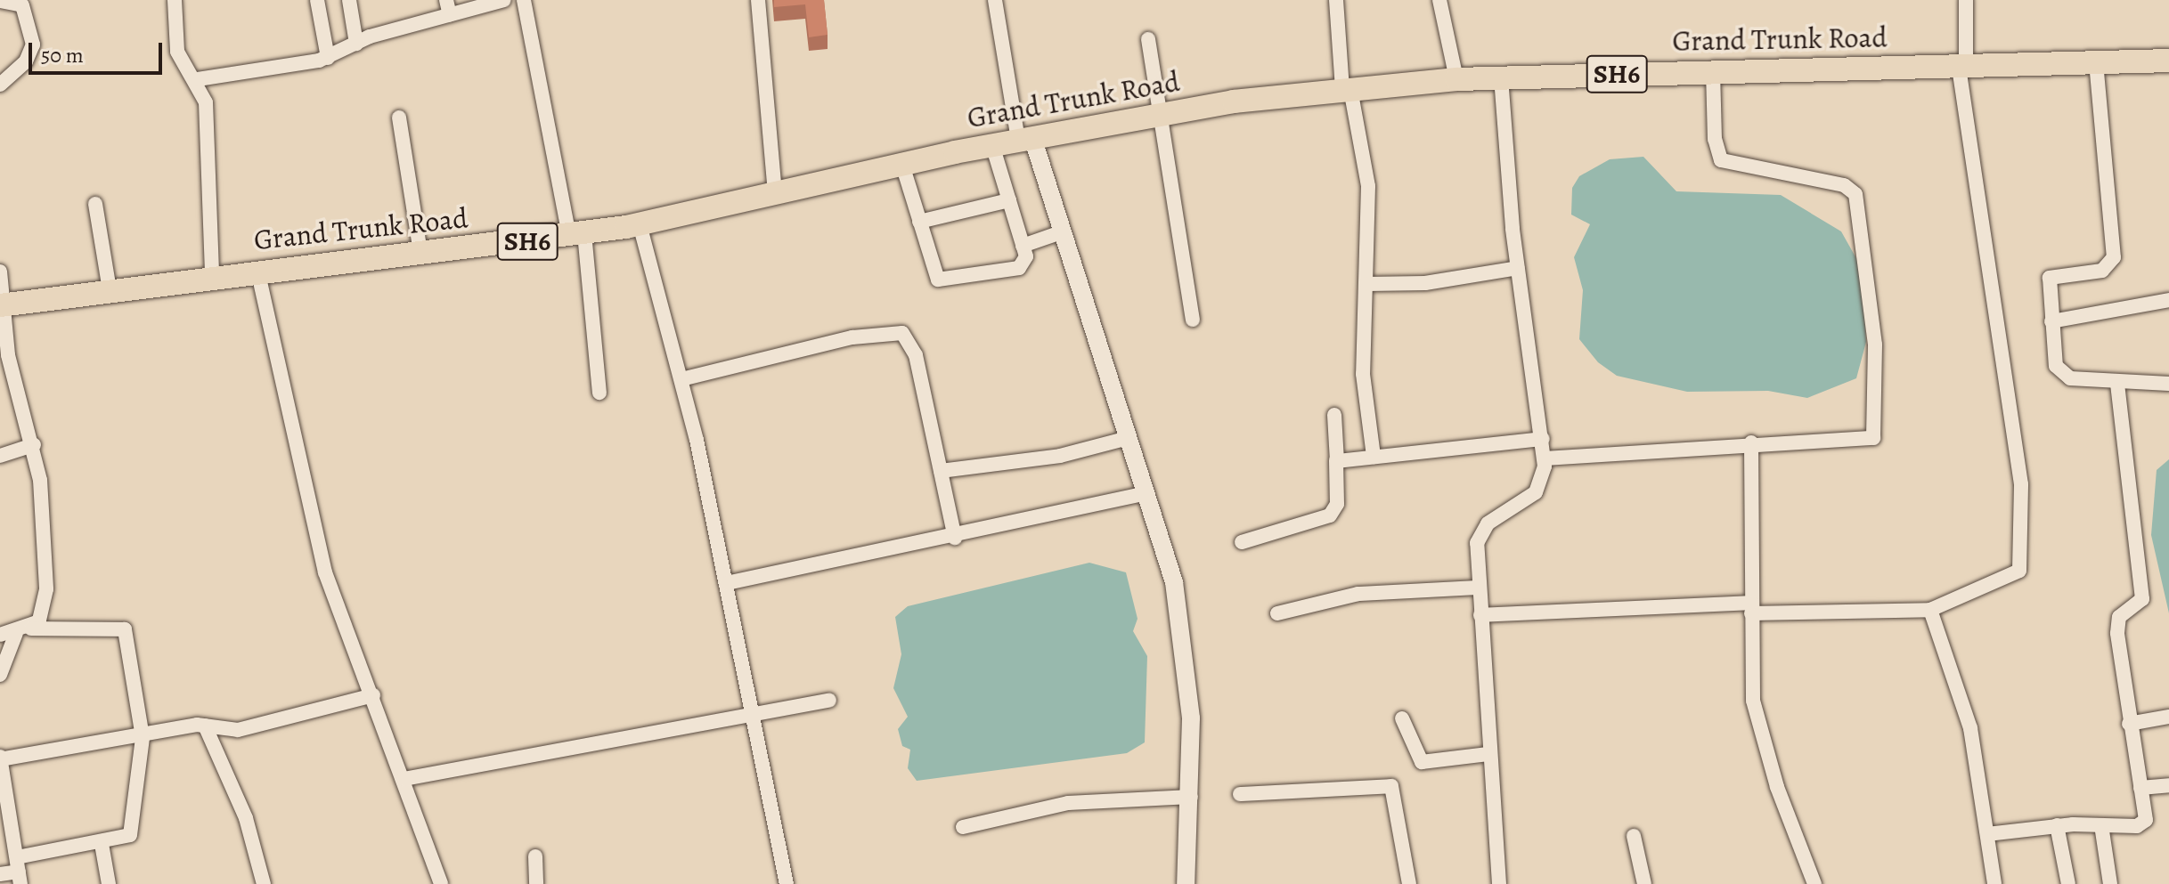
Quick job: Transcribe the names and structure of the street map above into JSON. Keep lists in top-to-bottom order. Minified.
{"streets":{"main road":["Grand Trunk Road","SH6"]},"scale_bar":"50 m"}
